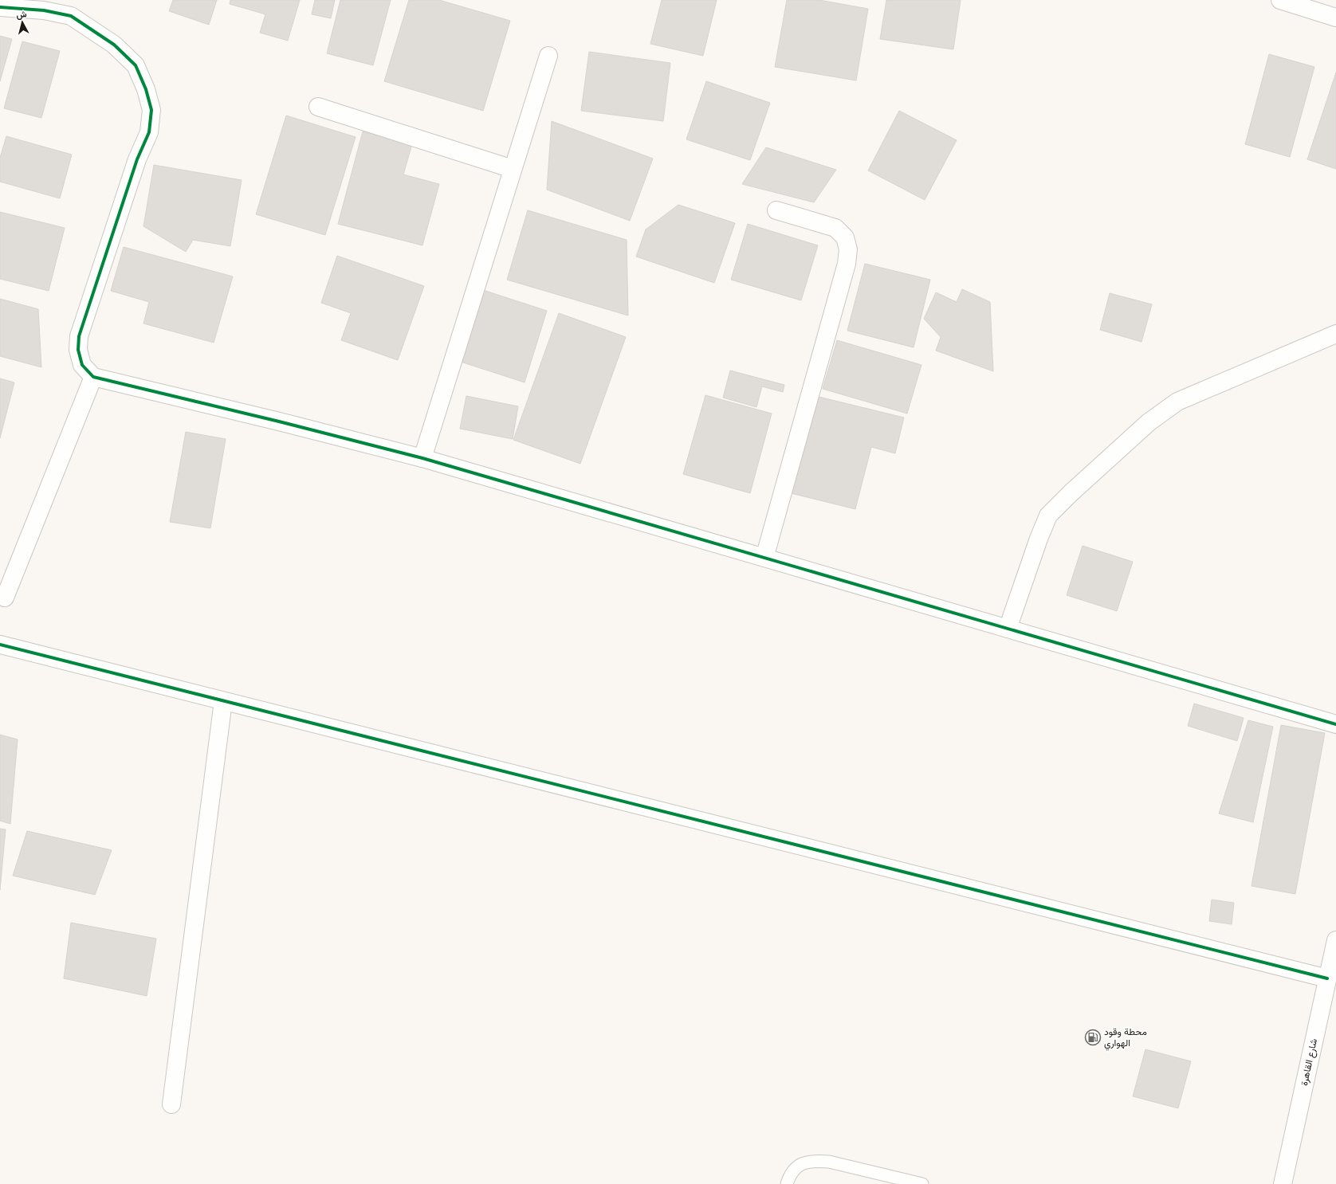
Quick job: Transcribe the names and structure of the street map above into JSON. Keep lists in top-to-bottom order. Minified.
{"streets":{"street":["شارع القاهرة"]},"places":{"fuel station":["محطة وقود الهواري"]},"north":"top"}
